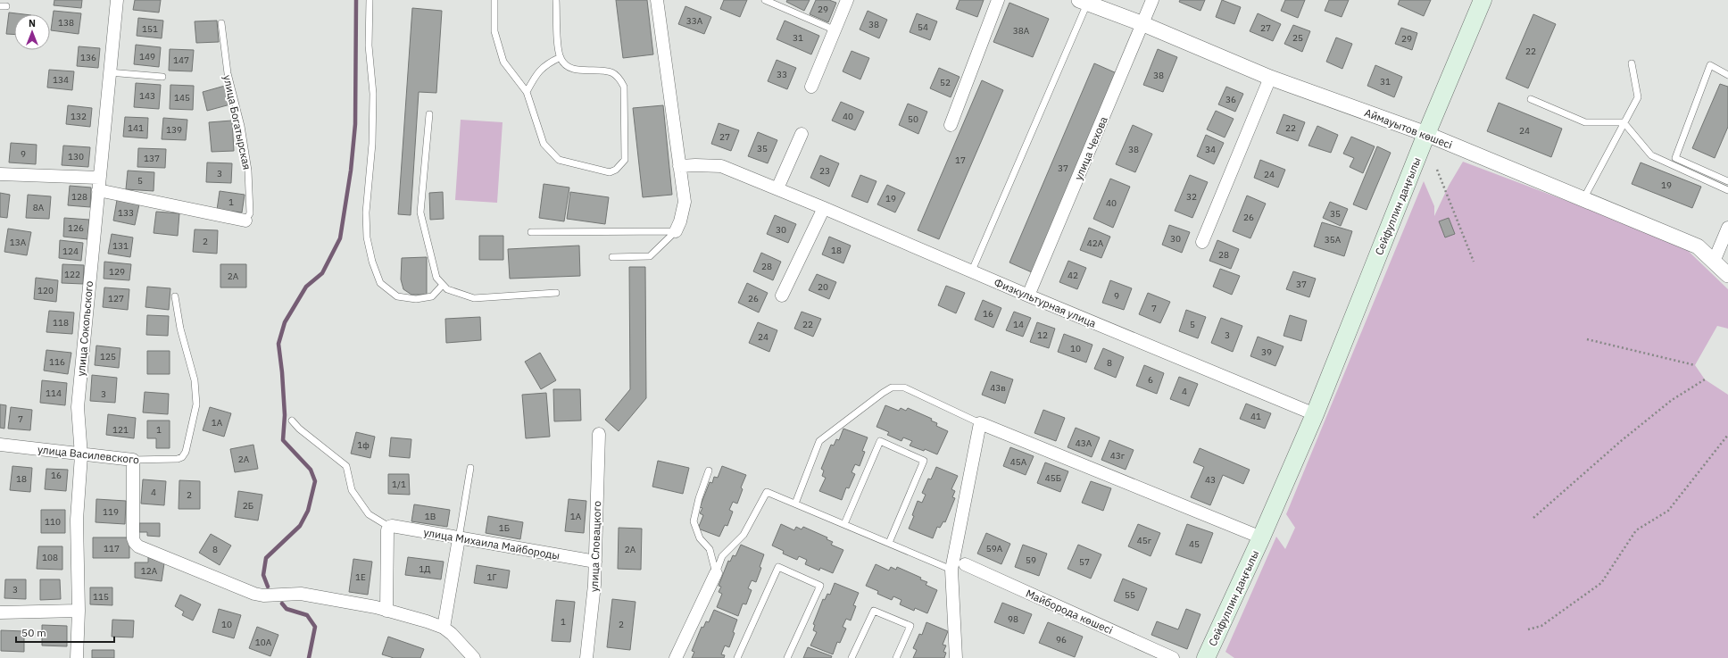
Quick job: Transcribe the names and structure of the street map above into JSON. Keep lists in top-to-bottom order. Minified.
{"streets":{"main road":["Сейфуллин даңғылы"],"street":["улица Богатырская","Аймауытов көшесі","улица Чехова","Физкультурная улица","улица Сокольского","улица Василевского","улица Михаила Майбороды","улица Словацкого","Майборода көшесі"]},"crossings":[["улица Богатырская","улица Сокольского"],["Аймауытов көшесі","улица Чехова"],["Аймауытов көшесі","Сейфуллин даңғылы"],["улица Чехова","Физкультурная улица"],["Сейфуллин даңғылы","Физкультурная улица"],["улица Сокольского","улица Василевского"],["улица Михаила Майбороды","улица Словацкого"]],"house_numbers":["29","33А","138","38","54","27","151","38А","31","25","29","22","149","136","147","33","38","134","31","52","143","145","36","132","40","50","141","22","139","24","27","35","38","34","9","130","137","17","37","23","3","24","5","19","128","32","19","1","40","8А","133","35","26","126","30","30","35А","2","13А","42А","131","18","124","28","28","129","122","42","2А","37","20","120","9","127","26","7","16","118","22","14","5","12","3","24","10","39","125","116","8","6","43в","4","114","3","41","7","1А","121","1","43А","1ф","43г","2А","45А","16","45Б","18","43","1/1","4","2","2Б","119","1В","1А","110","1Б","45г","45","117","59А","8","2А","108","59","57","1Д","12А","1Е","1Г","3","55","115","98","1","10","2","96","10А"],"scale_bar":"50 m","north":"top"}
